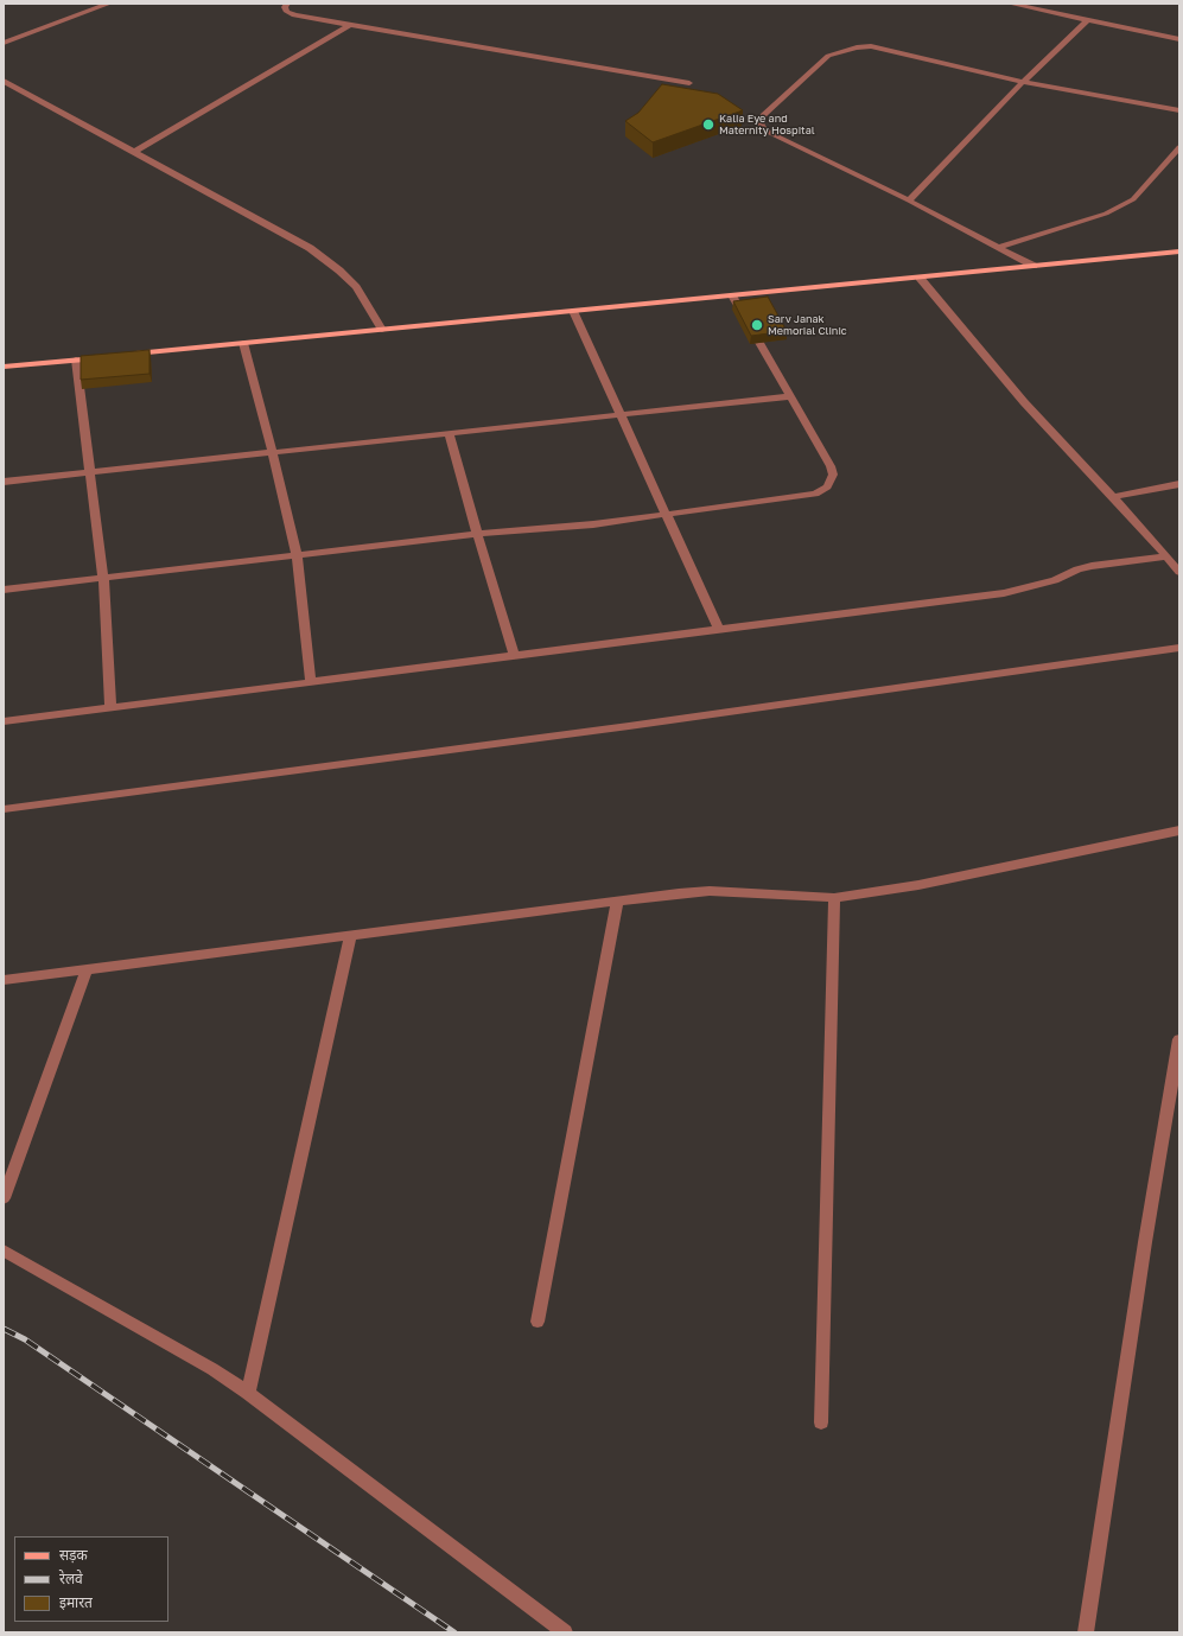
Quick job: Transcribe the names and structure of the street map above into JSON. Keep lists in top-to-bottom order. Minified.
{"places":["Kalia Eye and Maternity Hospital","Sarv Janak Memorial Clinic"],"legend":["सड़क","रेलवे","इमारत"]}
